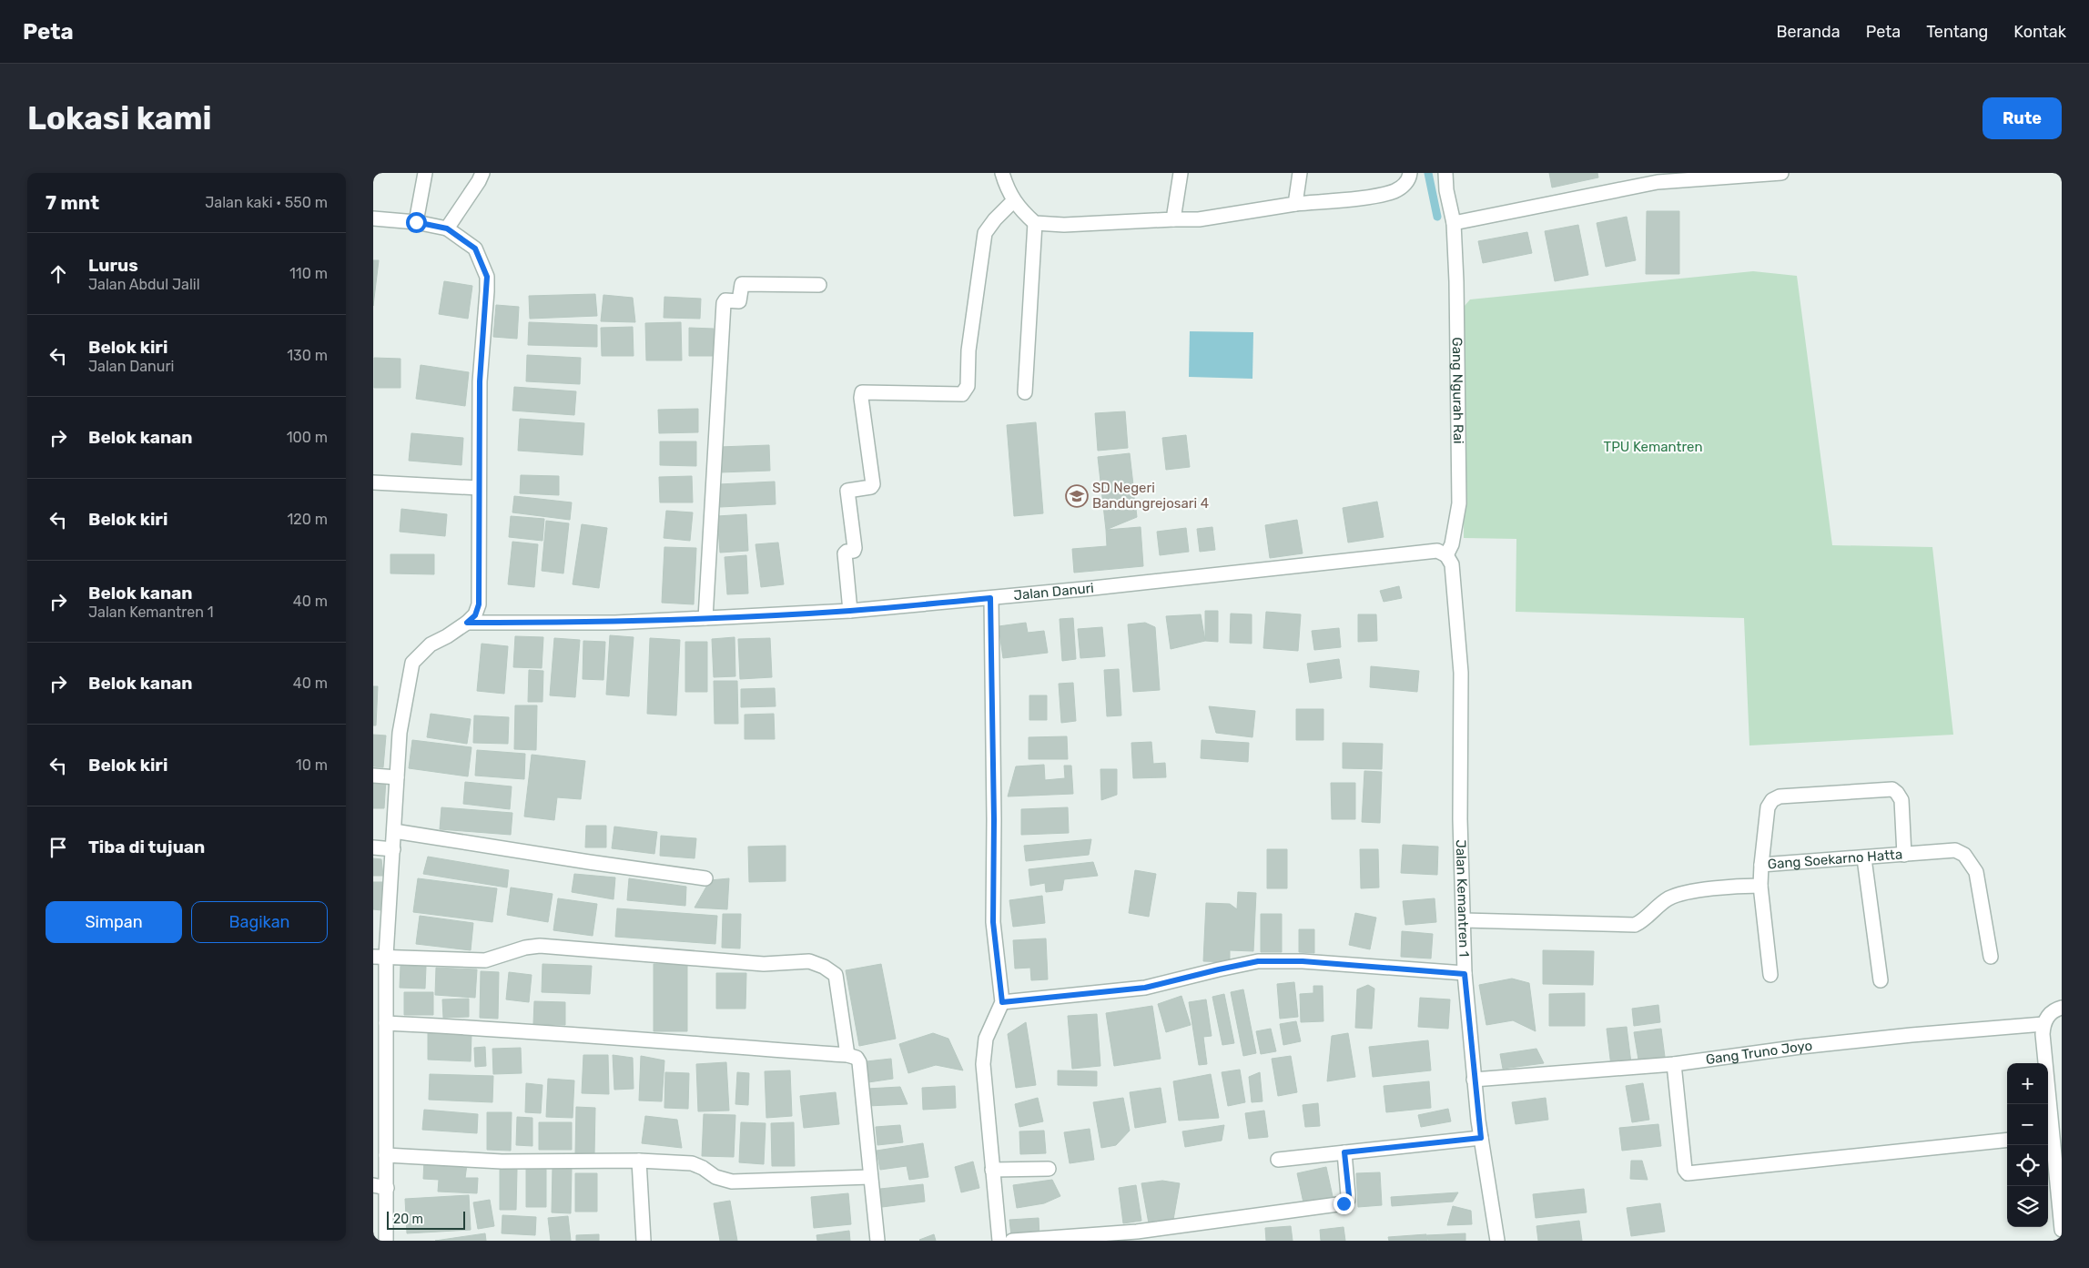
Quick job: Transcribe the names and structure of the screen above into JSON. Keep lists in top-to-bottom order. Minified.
{"streets":{"street":["Gang Ngurah Rai","Jalan Danuri","Gang Soekarno Hatta","Jalan Kemantren 1","Gang Truno Joyo"]},"crossings":[["Gang Ngurah Rai","Jalan Danuri"],["Gang Ngurah Rai","Jalan Kemantren 1"],["Jalan Danuri","Jalan Kemantren 1"],["Gang Soekarno Hatta","Jalan Kemantren 1"],["Jalan Kemantren 1","Gang Truno Joyo"]],"parks":["TPU Kemantren"],"places":{"school or university":["SD Negeri Bandungrejosari 4"]},"scale_bar":"20 m","page":{"header":"Peta","nav":["Beranda","Peta","Tentang","Kontak"],"buttons":["Rute",["Simpan","Bagikan"]],"title":"Lokasi kami","heading":["7 mnt","Jalan kaki · 550 m"],"list":[["Lurus","Jalan Abdul Jalil","110 m"],["Belok kiri","Jalan Danuri","130 m"],["Belok kanan","100 m"],["Belok kiri","120 m"],["Belok kanan","Jalan Kemantren 1","40 m"],["Belok kanan","40 m"],["Belok kiri","10 m"],"Tiba di tujuan"],"map_buttons":["+","−"],"scale":"20 m"}}
